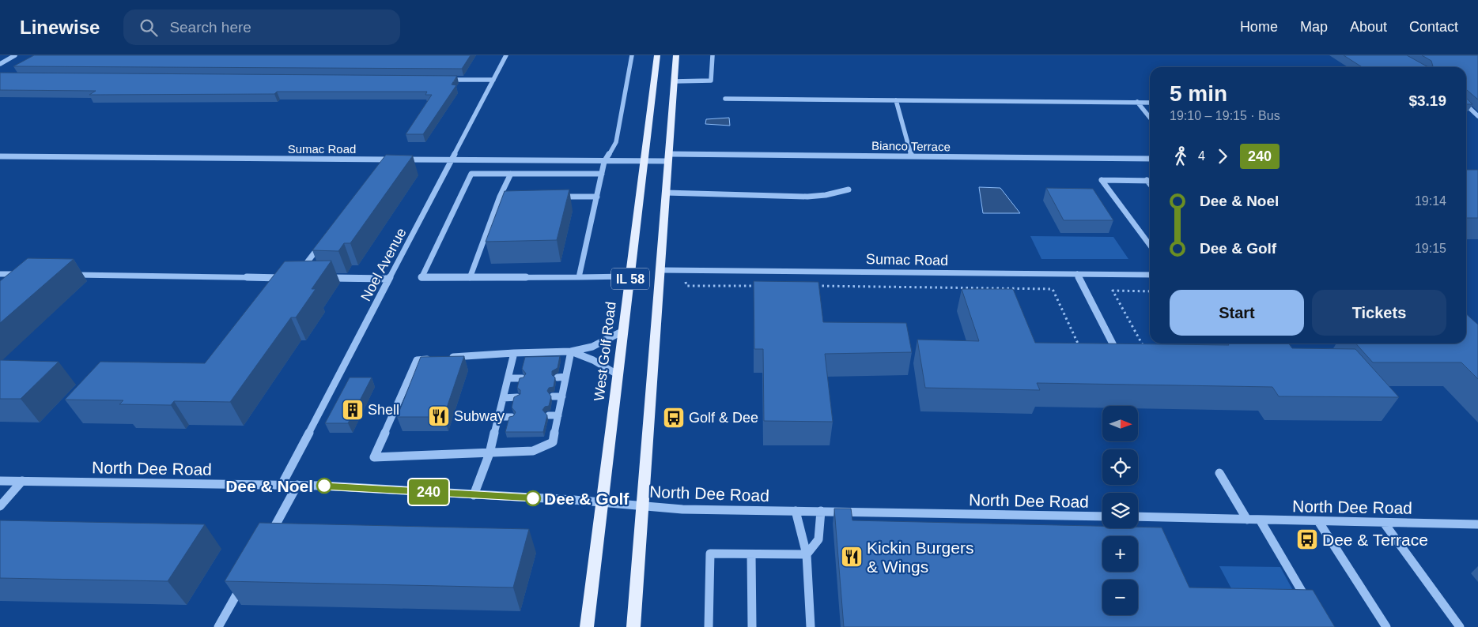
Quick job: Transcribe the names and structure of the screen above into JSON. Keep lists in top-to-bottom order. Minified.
{"streets":{"main road":["IL 58","West Golf Road"],"street":["Bianco Terrace","Sumac Road","Noel Avenue","North Dee Road"]},"crossings":[["Bianco Terrace","Sumac Road"],["Bianco Terrace","IL 58"],["Bianco Terrace","West Golf Road"],["Sumac Road","Noel Avenue"],["Sumac Road","IL 58"],["Sumac Road","West Golf Road"],["Noel Avenue","North Dee Road"],["IL 58","North Dee Road"],["West Golf Road","North Dee Road"]],"places":{"building":["Shell"],"restaurant":["Subway","Kickin Burgers & Wings"],"bus stop":["Golf & Dee","Dee & Terrace"],"other":["Dee & Noel","Dee & Golf"]},"lines":["bus line 240"],"north":"right","page":{"header":"Linewise","search":"Search here","nav":["Home","Map","About","Contact"],"on_map":"240","heading":["5 min","19:10 – 19:15 · Bus","$3.19"],"legs":["4","240"],"list":[{"name":"Dee & Noel","value":"19:14"},{"name":"Dee & Golf","value":"19:15"}],"buttons":["Start","Tickets"],"map_buttons":["+","−"]}}
